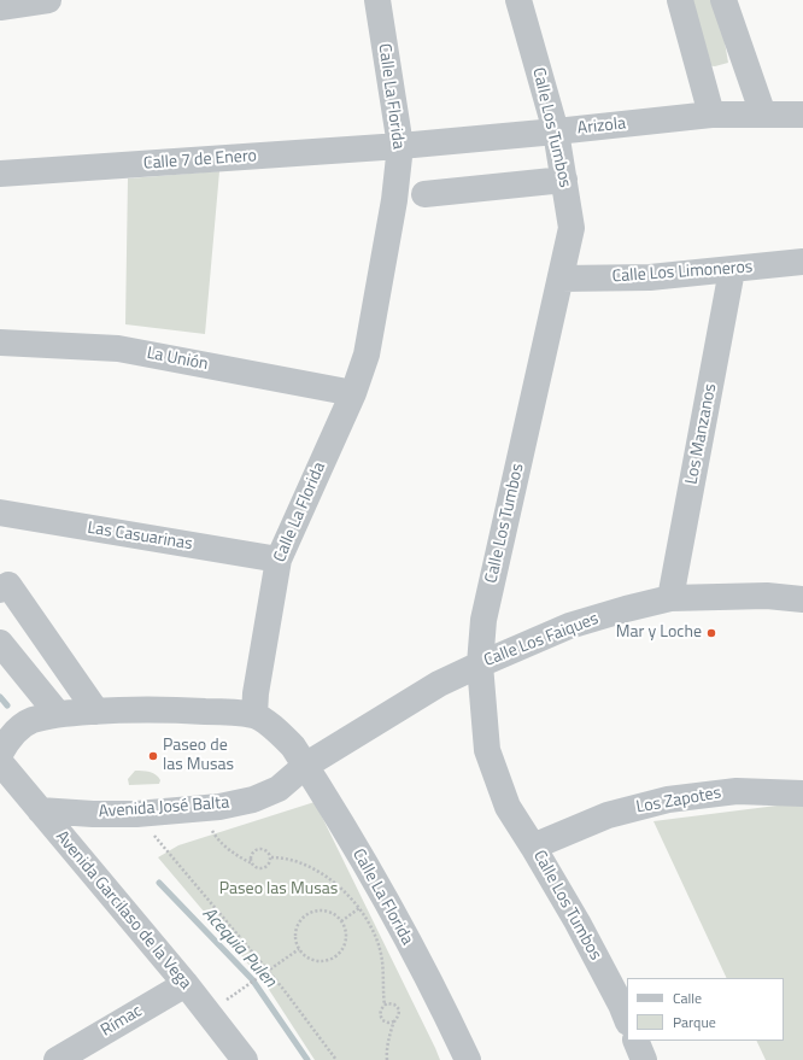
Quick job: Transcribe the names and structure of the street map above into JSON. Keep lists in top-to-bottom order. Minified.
{"streets":{"street":["Calle La Florida","Arizola","Calle Los Tumbos","Calle 7 de Enero","Calle Los Limoneros","La Unión","Los Manzanos","Las Casuarinas","Calle Los Faiques","Los Zapotes","Avenida José Balta","Avenida Garcilaso de la Vega","Rímac"]},"crossings":[["Calle La Florida","Arizola"],["Calle La Florida","Calle 7 de Enero"],["Calle La Florida","La Unión"],["Calle La Florida","Las Casuarinas"],["Calle La Florida","Calle Los Faiques"],["Calle La Florida","Avenida José Balta"],["Arizola","Calle Los Tumbos"],["Arizola","Calle 7 de Enero"],["Calle Los Tumbos","Calle Los Limoneros"],["Calle Los Tumbos","Calle Los Faiques"],["Calle Los Tumbos","Los Zapotes"],["Calle Los Limoneros","Los Manzanos"],["Los Manzanos","Calle Los Faiques"],["Calle Los Faiques","Avenida José Balta"],["Avenida José Balta","Avenida Garcilaso de la Vega"],["Avenida Garcilaso de la Vega","Rímac"]],"water":["Acequia Pulen"],"parks":["Paseo las Musas"],"places":["Mar y Loche","Paseo de las Musas"],"legend":["Calle","Parque"]}
